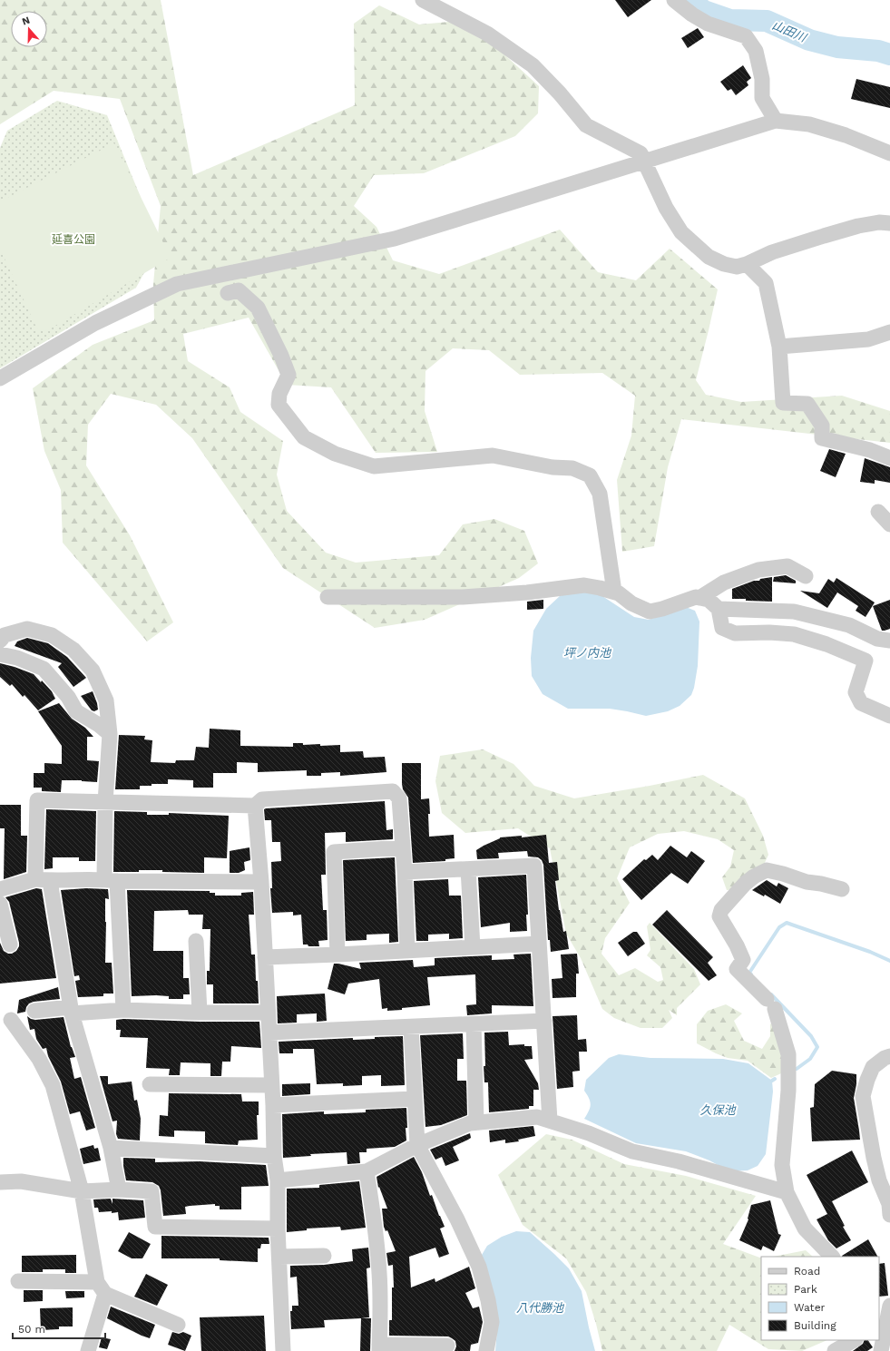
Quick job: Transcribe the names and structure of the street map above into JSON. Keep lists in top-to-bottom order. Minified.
{"water":["山田川","坪ノ内池","久保池","八代勝池"],"parks":["延喜公園"],"legend":["Road","Park","Water","Building"],"scale_bar":"50 m","north":"top"}
